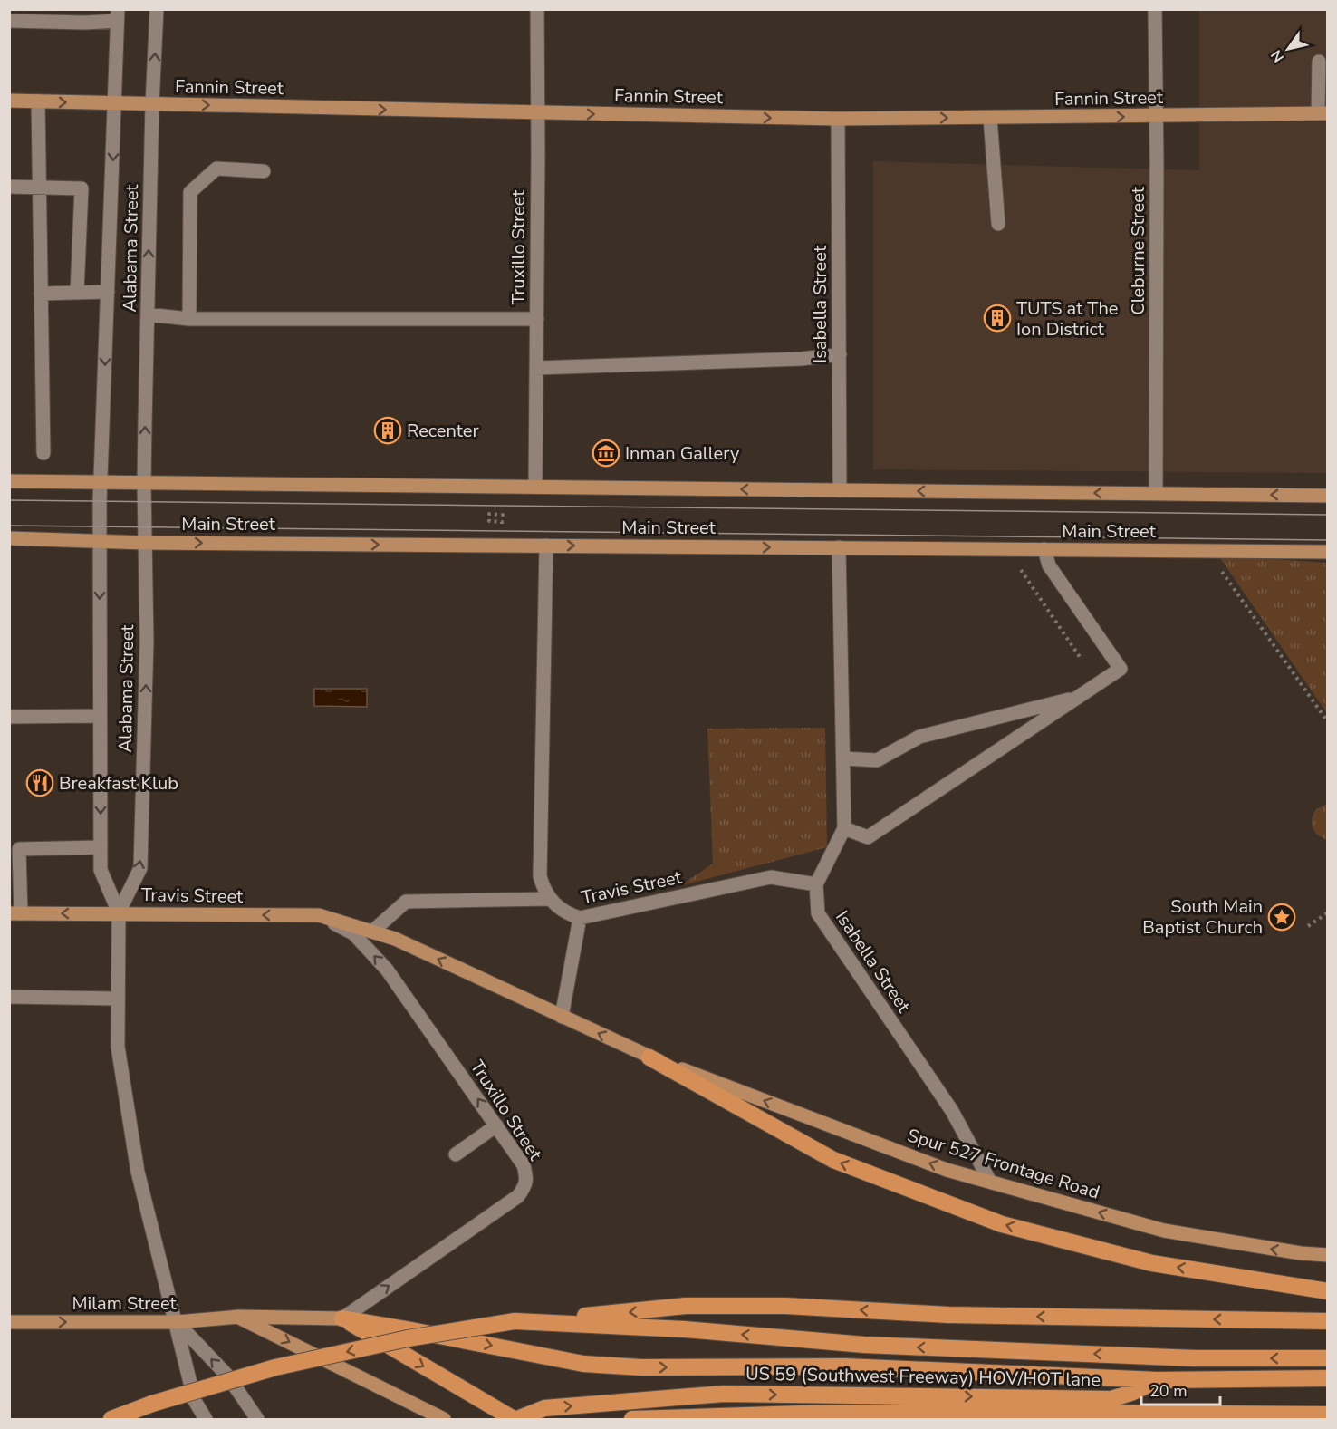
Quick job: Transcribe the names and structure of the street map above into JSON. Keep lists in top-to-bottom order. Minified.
{"streets":{"highway":["US 59 (Southwest Freeway) HOV/HOT lane"],"main road":["Fannin Street","Main Street","Travis Street","Spur 527 Frontage Road","Milam Street"],"street":["Truxillo Street","Alabama Street","Cleburne Street","Isabella Street"]},"crossings":[["Fannin Street","Truxillo Street"],["Fannin Street","Alabama Street"],["Fannin Street","Cleburne Street"],["Fannin Street","Isabella Street"],["Truxillo Street","Travis Street"],["Truxillo Street","Milam Street"],["Alabama Street","Main Street"],["Alabama Street","Travis Street"],["Isabella Street","Travis Street"],["Isabella Street","Spur 527 Frontage Road"],["Travis Street","Spur 527 Frontage Road"]],"one_way":["Fannin Street","Travis Street","Spur 527 Frontage Road","Milam Street"],"places":{"building":["TUTS at The Ion District","Recenter"],"museum":["Inman Gallery"],"restaurant":["Breakfast Klub"],"place":["South Main Baptist Church"]},"scale_bar":"20 m","north":"bottom left"}
